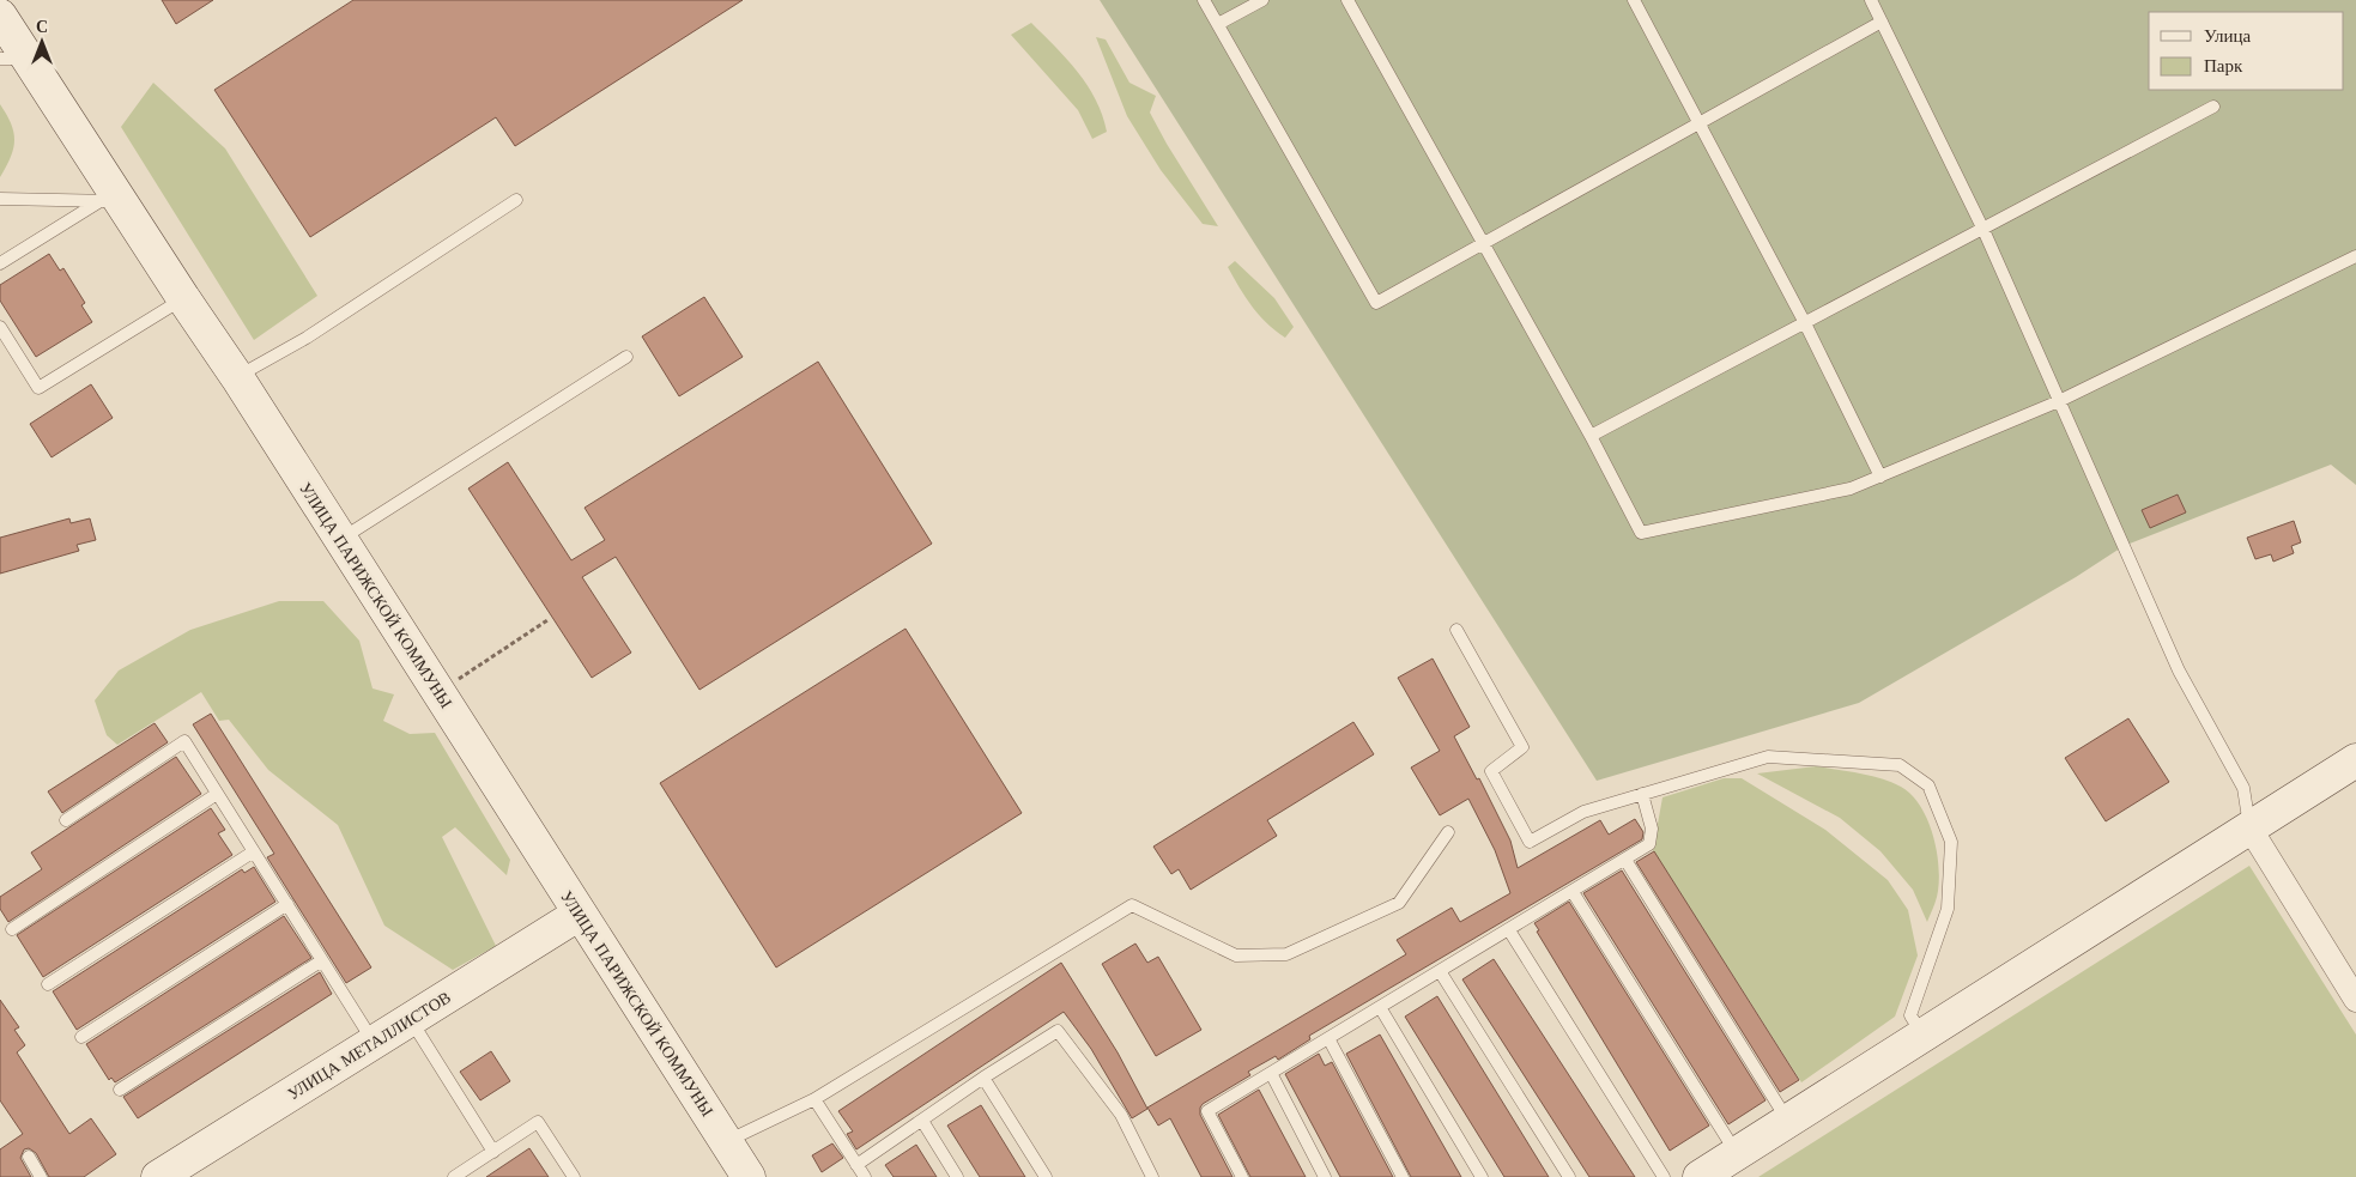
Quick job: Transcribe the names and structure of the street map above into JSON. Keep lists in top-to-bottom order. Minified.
{"streets":{"main road":["УЛИЦА ПАРИЖСКОЙ КОММУНЫ","УЛИЦА МЕТАЛЛИСТОВ"]},"crossings":[["УЛИЦА ПАРИЖСКОЙ КОММУНЫ","УЛИЦА МЕТАЛЛИСТОВ"]],"legend":["Улица","Парк"],"north":"top"}
